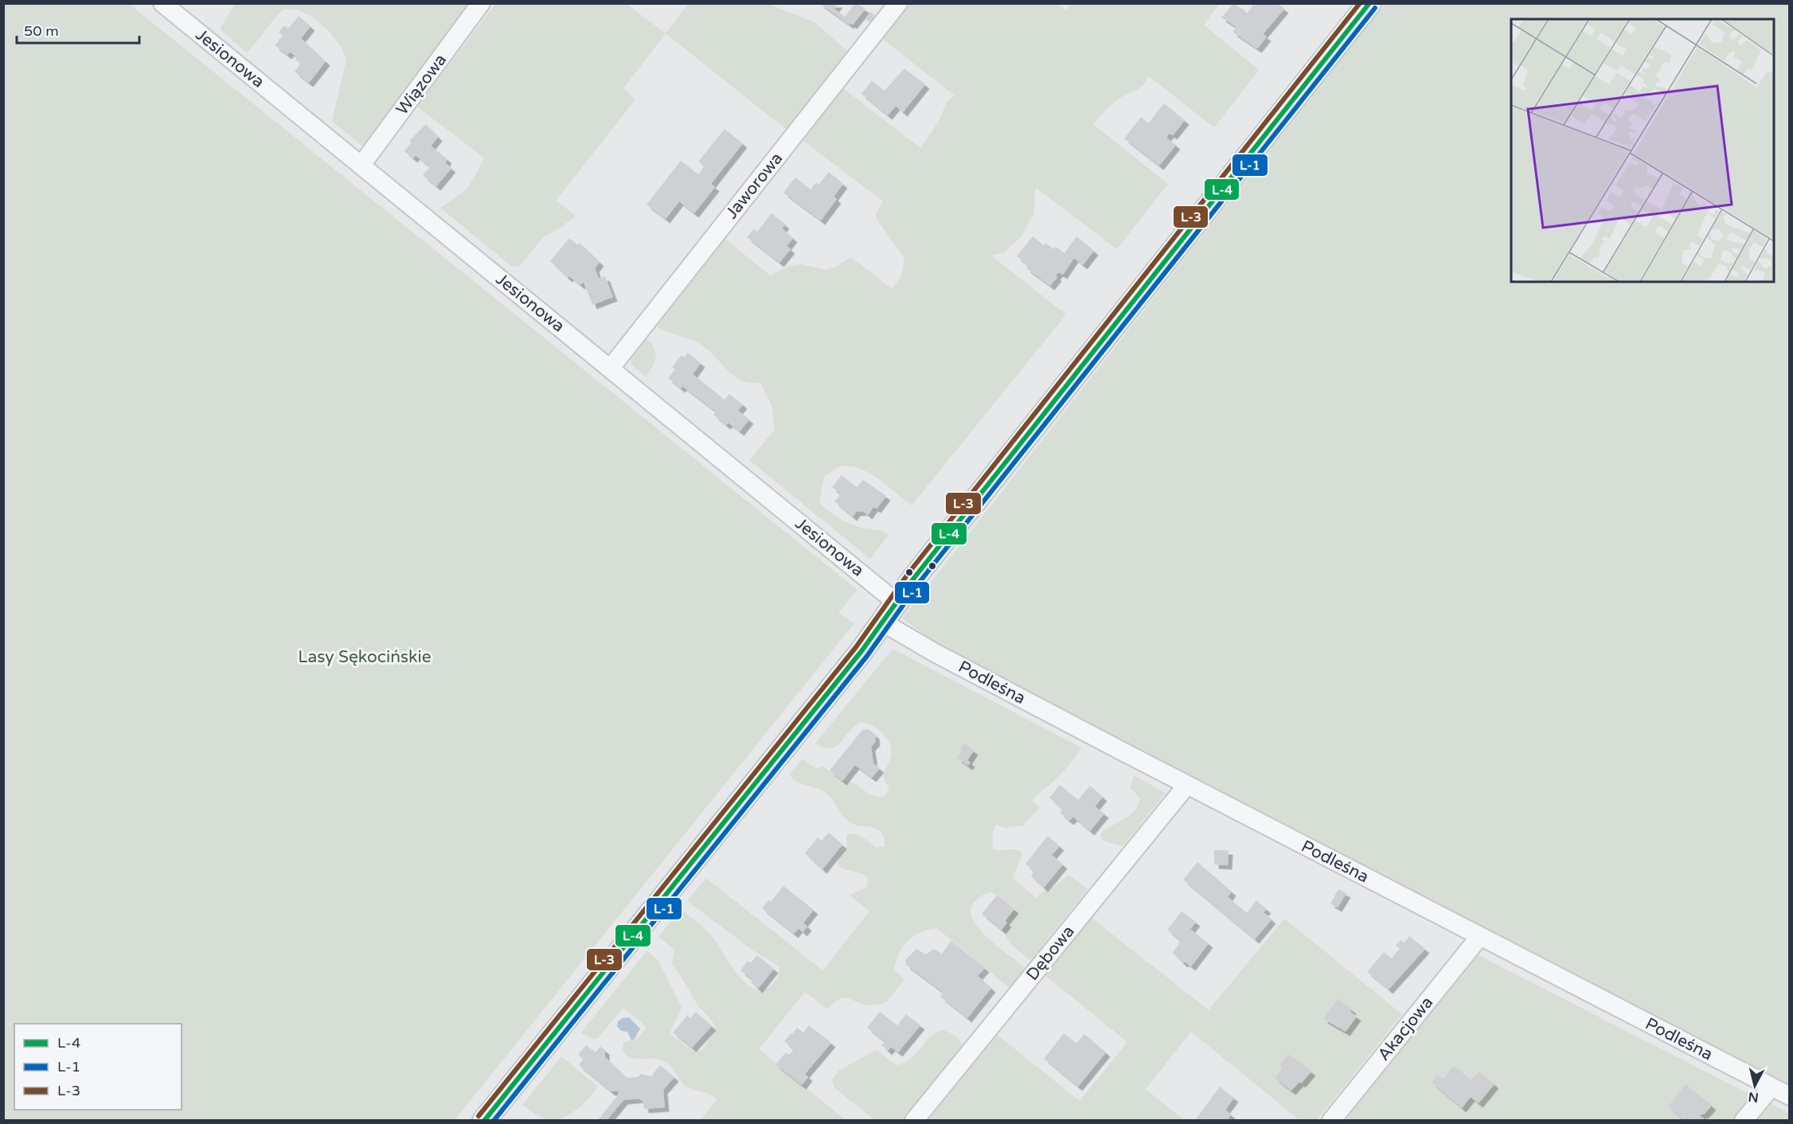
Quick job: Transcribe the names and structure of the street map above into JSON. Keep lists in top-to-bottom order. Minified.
{"streets":{"street":["Jesionowa","Wiązowa","Jaworowa","Podleśna","Dębowa","Akacjowa"]},"crossings":[["Jesionowa","Wiązowa"],["Jesionowa","Jaworowa"],["Podleśna","Dębowa"],["Podleśna","Akacjowa"]],"parks":["Lasy Sękocińskie"],"lines":["transit line L-4","transit line L-3","transit line L-1"],"legend":["L-4","L-1","L-3"],"scale_bar":"50 m","north":"bottom"}
